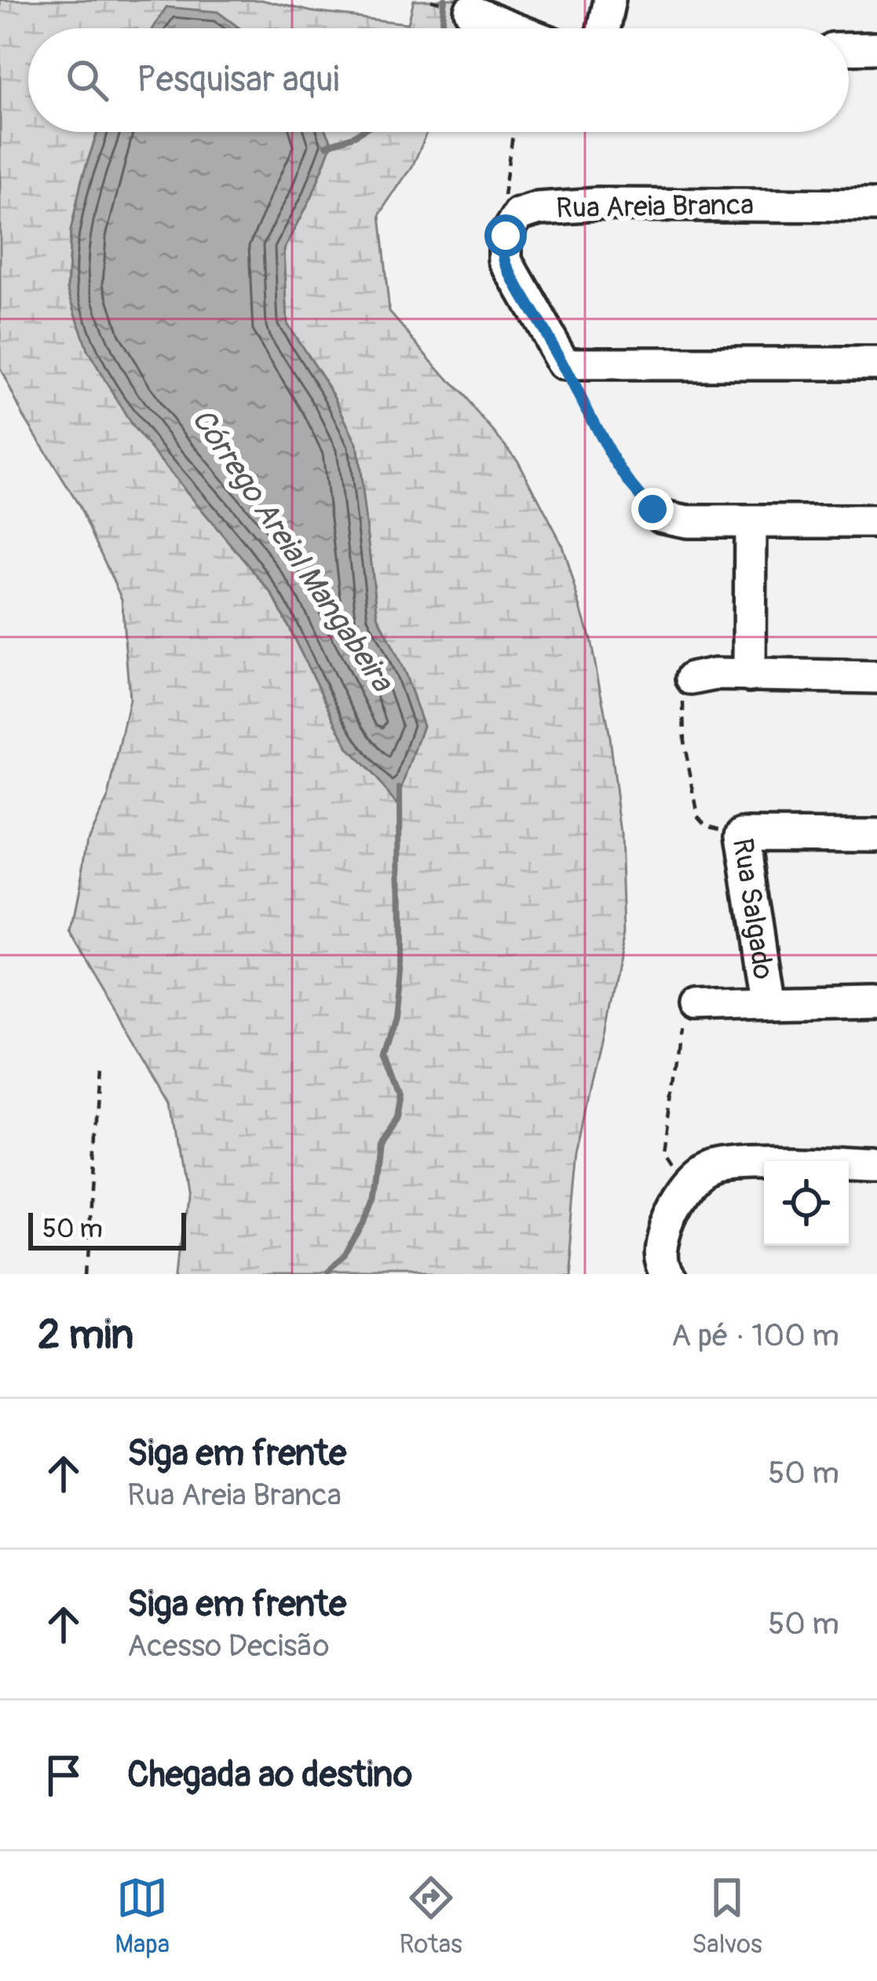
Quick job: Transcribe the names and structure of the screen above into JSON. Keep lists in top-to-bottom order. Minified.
{"streets":{"street":["Rua Areia Branca","Rua Salgado"]},"water":["Córrego Areial Mangabeira"],"scale_bar":"50 m","page":{"search":"Pesquisar aqui","scale":"50 m","heading":["2 min","A pé · 100 m"],"list":[["Siga em frente","Rua Areia Branca","50 m"],["Siga em frente","Acesso Decisão","50 m"],"Chegada ao destino"],"nav":["Mapa","Rotas","Salvos"]}}
